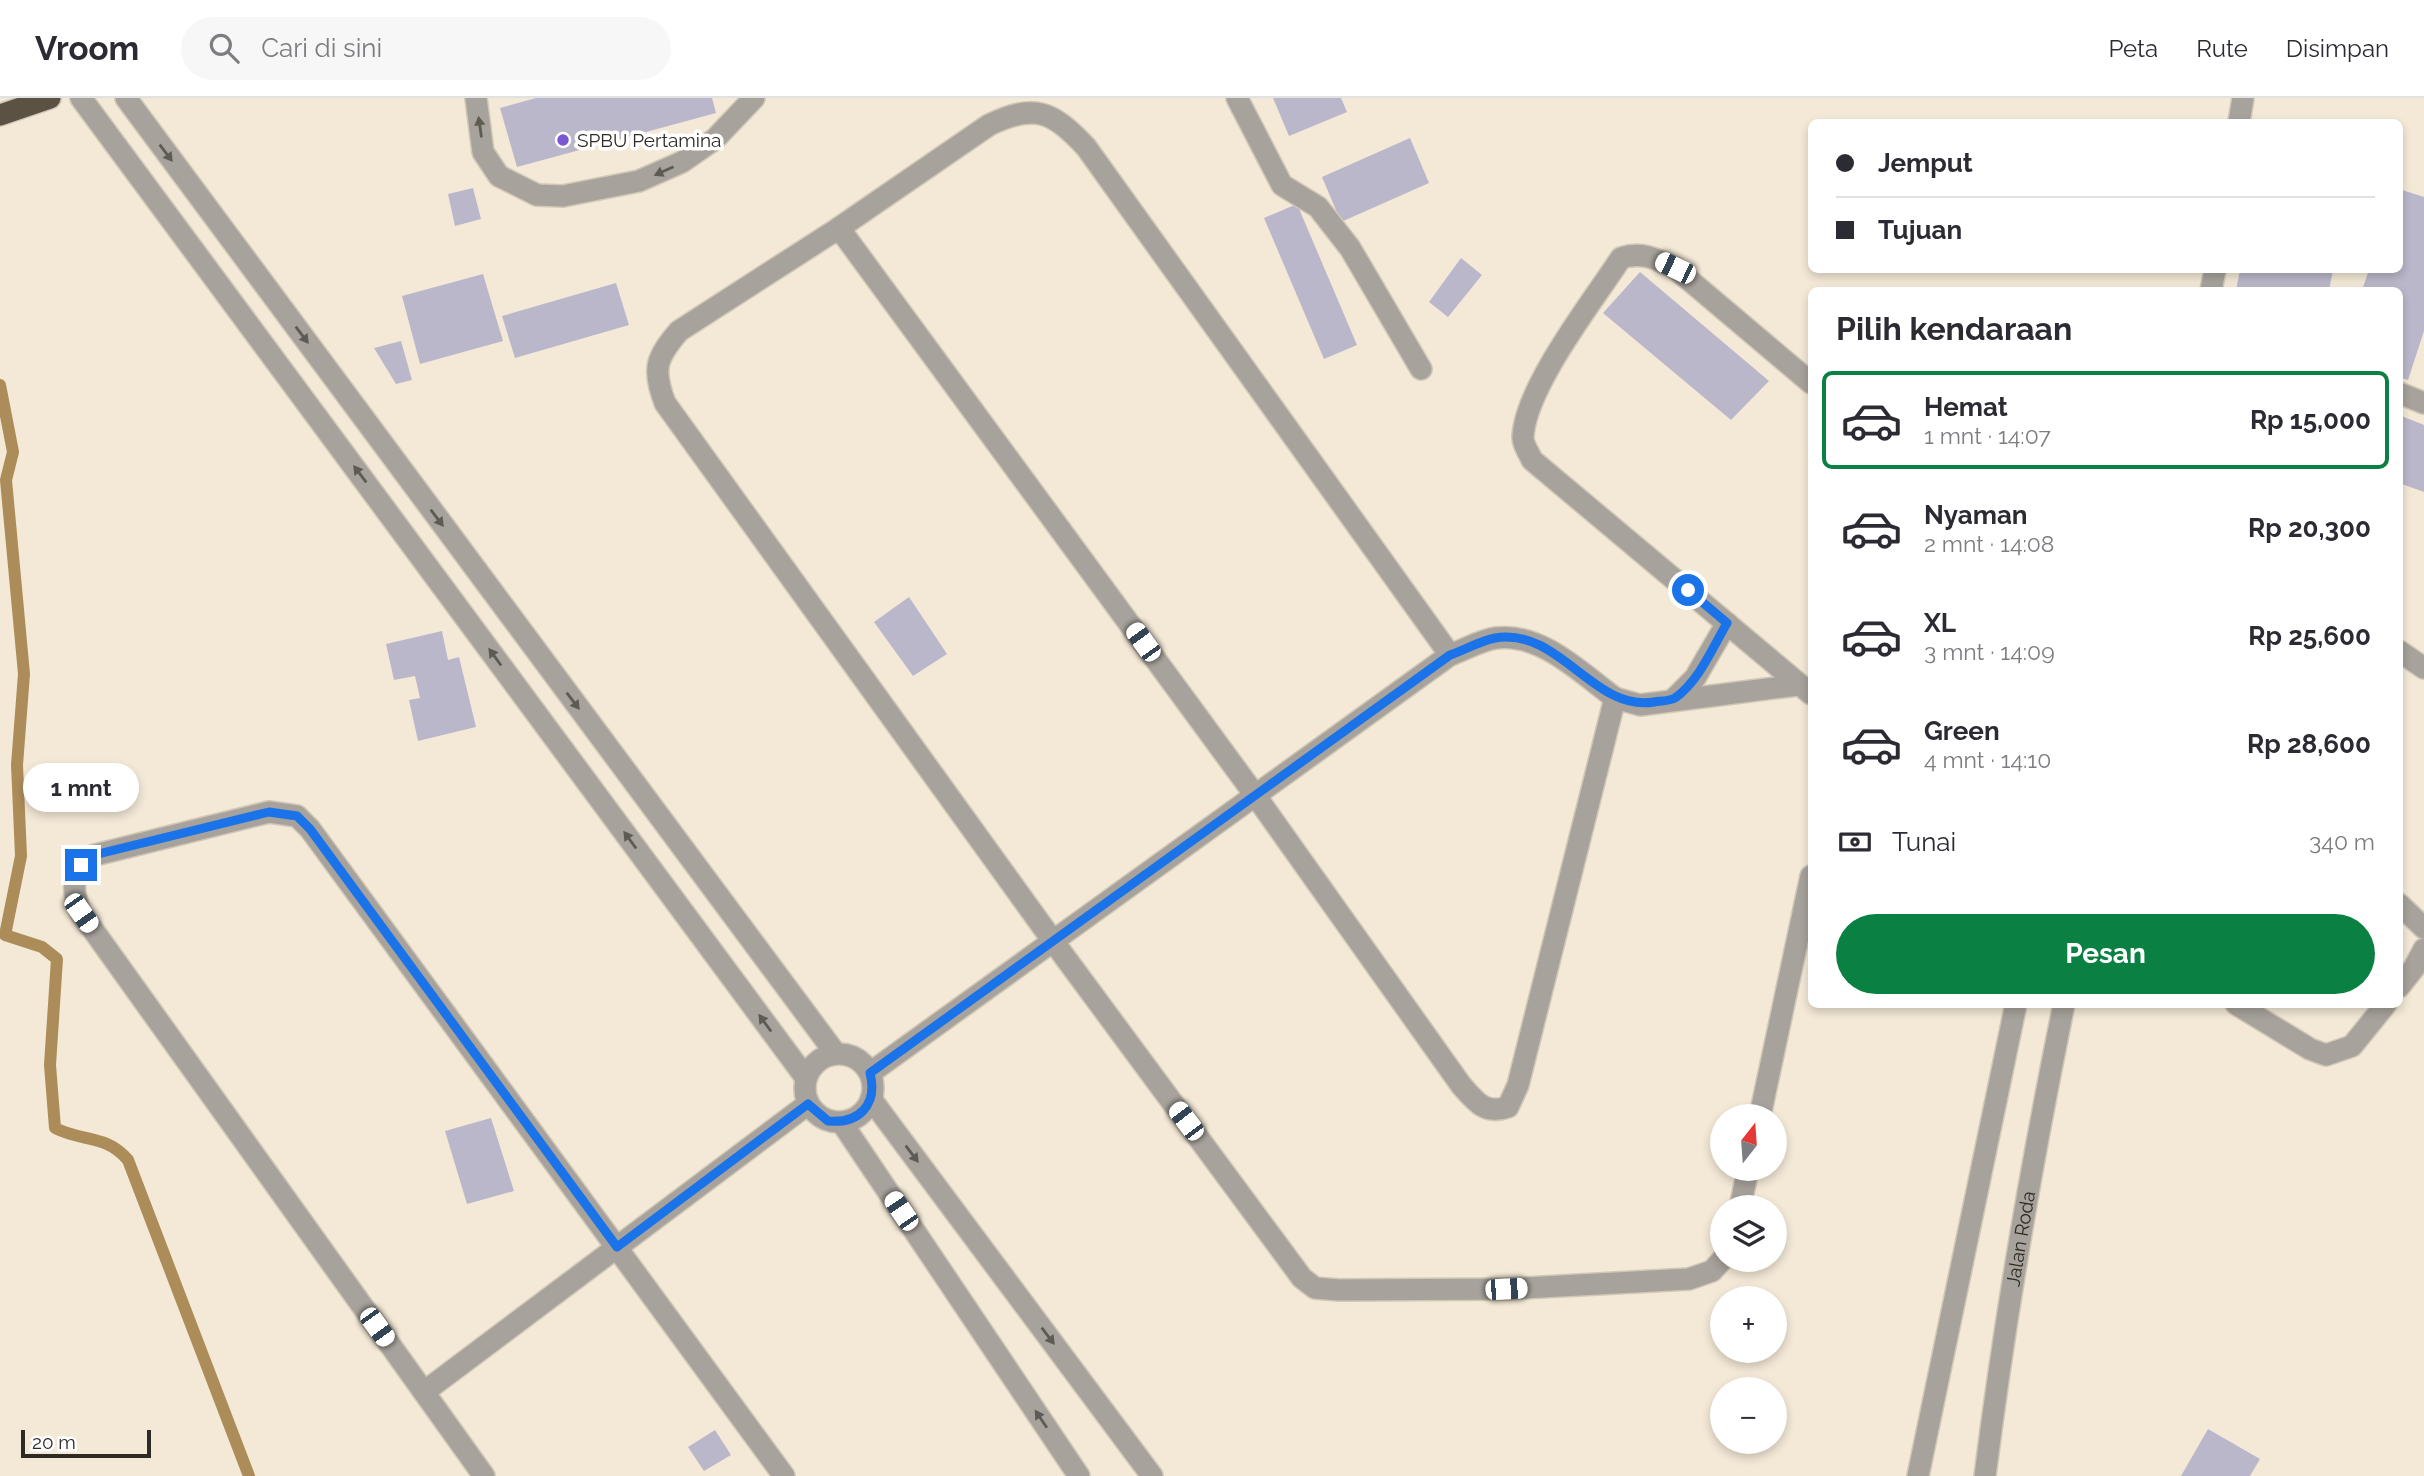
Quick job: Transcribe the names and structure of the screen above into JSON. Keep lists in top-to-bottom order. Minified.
{"streets":{"street":["Jalan Roda"]},"places":["SPBU Pertamina"],"scale_bar":"20 m","north":"top","page":{"header":"Vroom","search":"Cari di sini","nav":["Peta","Rute","Disimpan"],"banner":["Jemput","Tujuan"],"heading":"Pilih kendaraan","list":[{"name":"Hemat","note":"1 mnt · 14:07","value":"Rp 15,000"},{"name":"Nyaman","note":"2 mnt · 14:08","value":"Rp 20,300"},{"name":"XL","note":"3 mnt · 14:09","value":"Rp 25,600"},{"name":"Green","note":"4 mnt · 14:10","value":"Rp 28,600"}],"bubble":"1 mnt","pay":["Tunai","340 m"],"buttons":"Pesan","map_buttons":["+","−"],"scale":"20 m"}}
